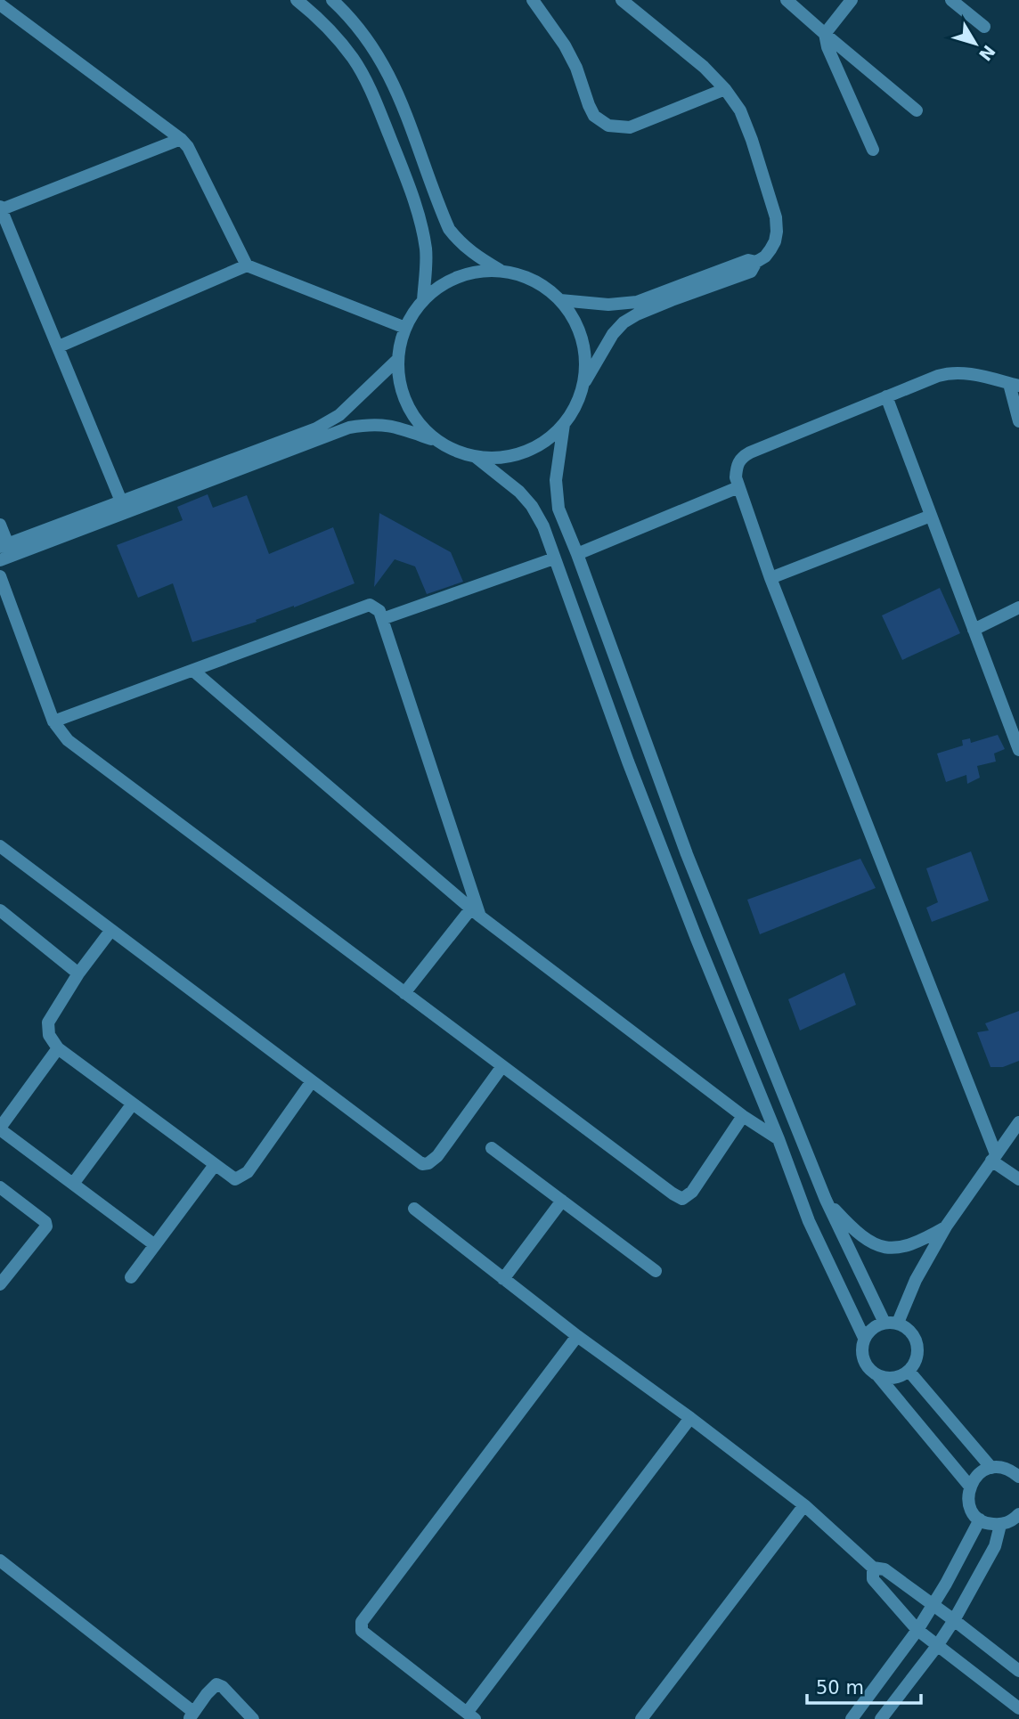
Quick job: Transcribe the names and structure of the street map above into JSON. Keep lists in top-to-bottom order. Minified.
{"scale_bar":"50 m","north":"bottom right"}
